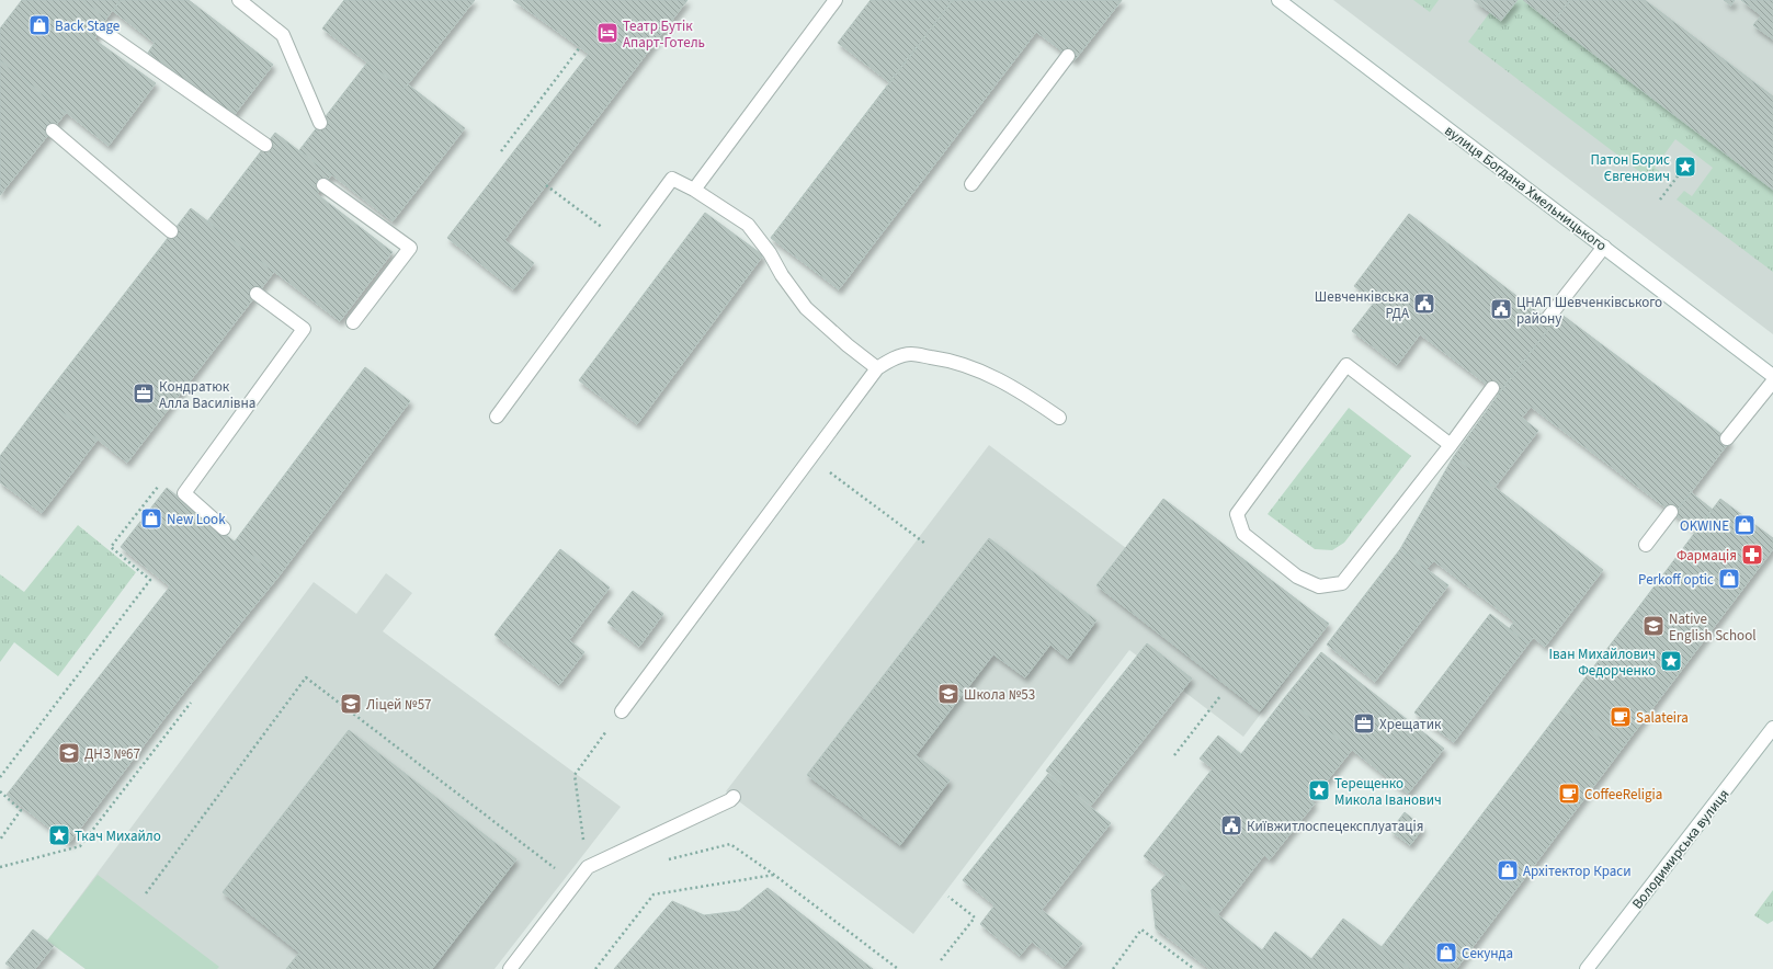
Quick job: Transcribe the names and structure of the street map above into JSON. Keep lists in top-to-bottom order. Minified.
{"streets":{"street":["вулиця Богдана Хмельницького","Володимирська вулиця"]},"places":{"shop":["Back Stage","New Look","OKWINE","Perkoff optic","Архітектор Краси","Секунда"],"hotel":["Театр Бутік Апарт-Готель"],"place":["Патон Борис Євгенович","Іван Михайлович Федорченко","Терещенко Микола Іванович","Ткач Михайло"],"public building":["Шевченківська РДА","ЦНАП Шевченківського району","Київжитлоспецексплуатація"],"office":["Кондратюк Алла Василівна","Хрещатик"],"pharmacy":["Фармація"],"school or university":["Native English School","Школа №53","Ліцей №57","ДНЗ №67"],"cafe":["Salateira","CoffeeReligia"]}}
